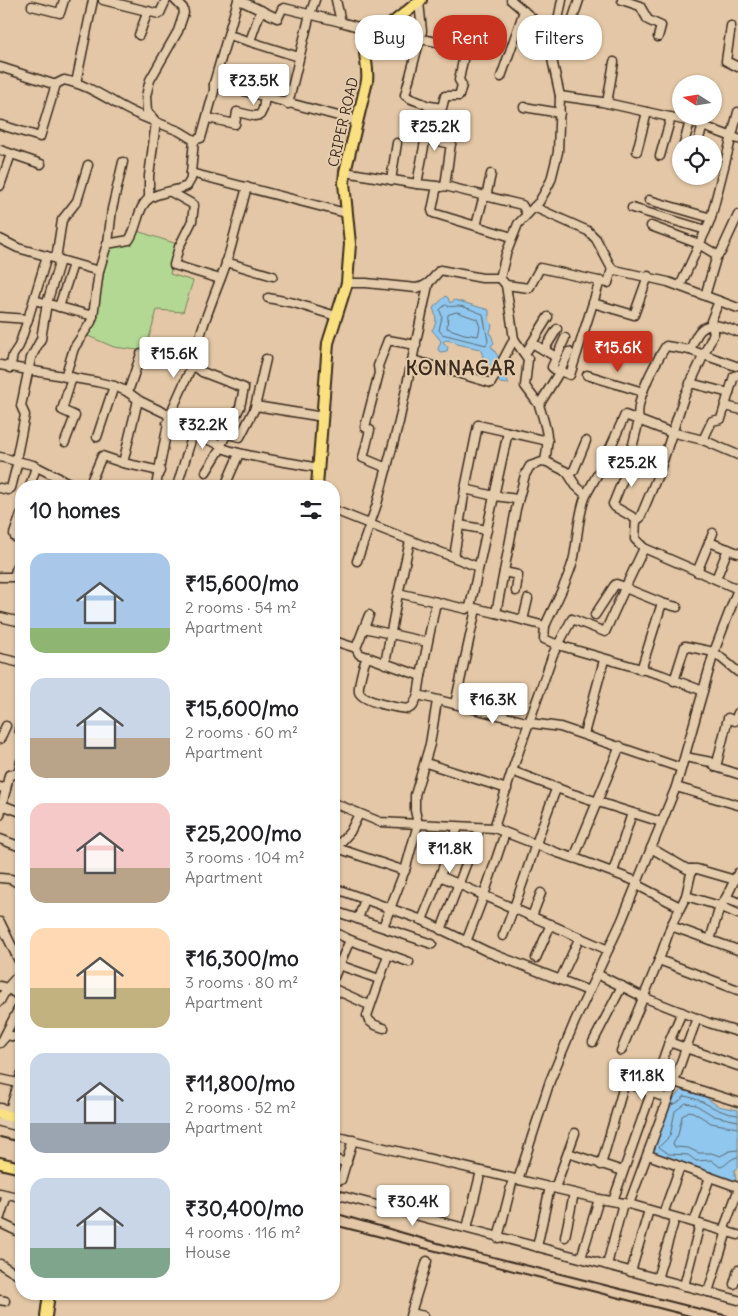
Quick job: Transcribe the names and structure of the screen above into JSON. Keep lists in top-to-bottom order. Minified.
{"streets":{"main road":["CRIPER ROAD"]},"districts":["KONNAGAR"],"north":"left","page":{"chip":["Buy","Rent","Filters"],"price":["₹23.5K","₹25.2K","₹15.6K","₹15.6K","₹32.2K","₹25.2K","₹16.3K","₹11.8K","₹11.8K","₹30.4K"],"heading":"10 homes","list":[{"name":"₹15,600/mo","note":"2 rooms · 54 m² · Apartment"},{"name":"₹15,600/mo","note":"2 rooms · 60 m² · Apartment"},{"name":"₹25,200/mo","note":"3 rooms · 104 m² · Apartment"},{"name":"₹16,300/mo","note":"3 rooms · 80 m² · Apartment"},{"name":"₹11,800/mo","note":"2 rooms · 52 m² · Apartment"},{"name":"₹30,400/mo","note":"4 rooms · 116 m² · House"}]}}
